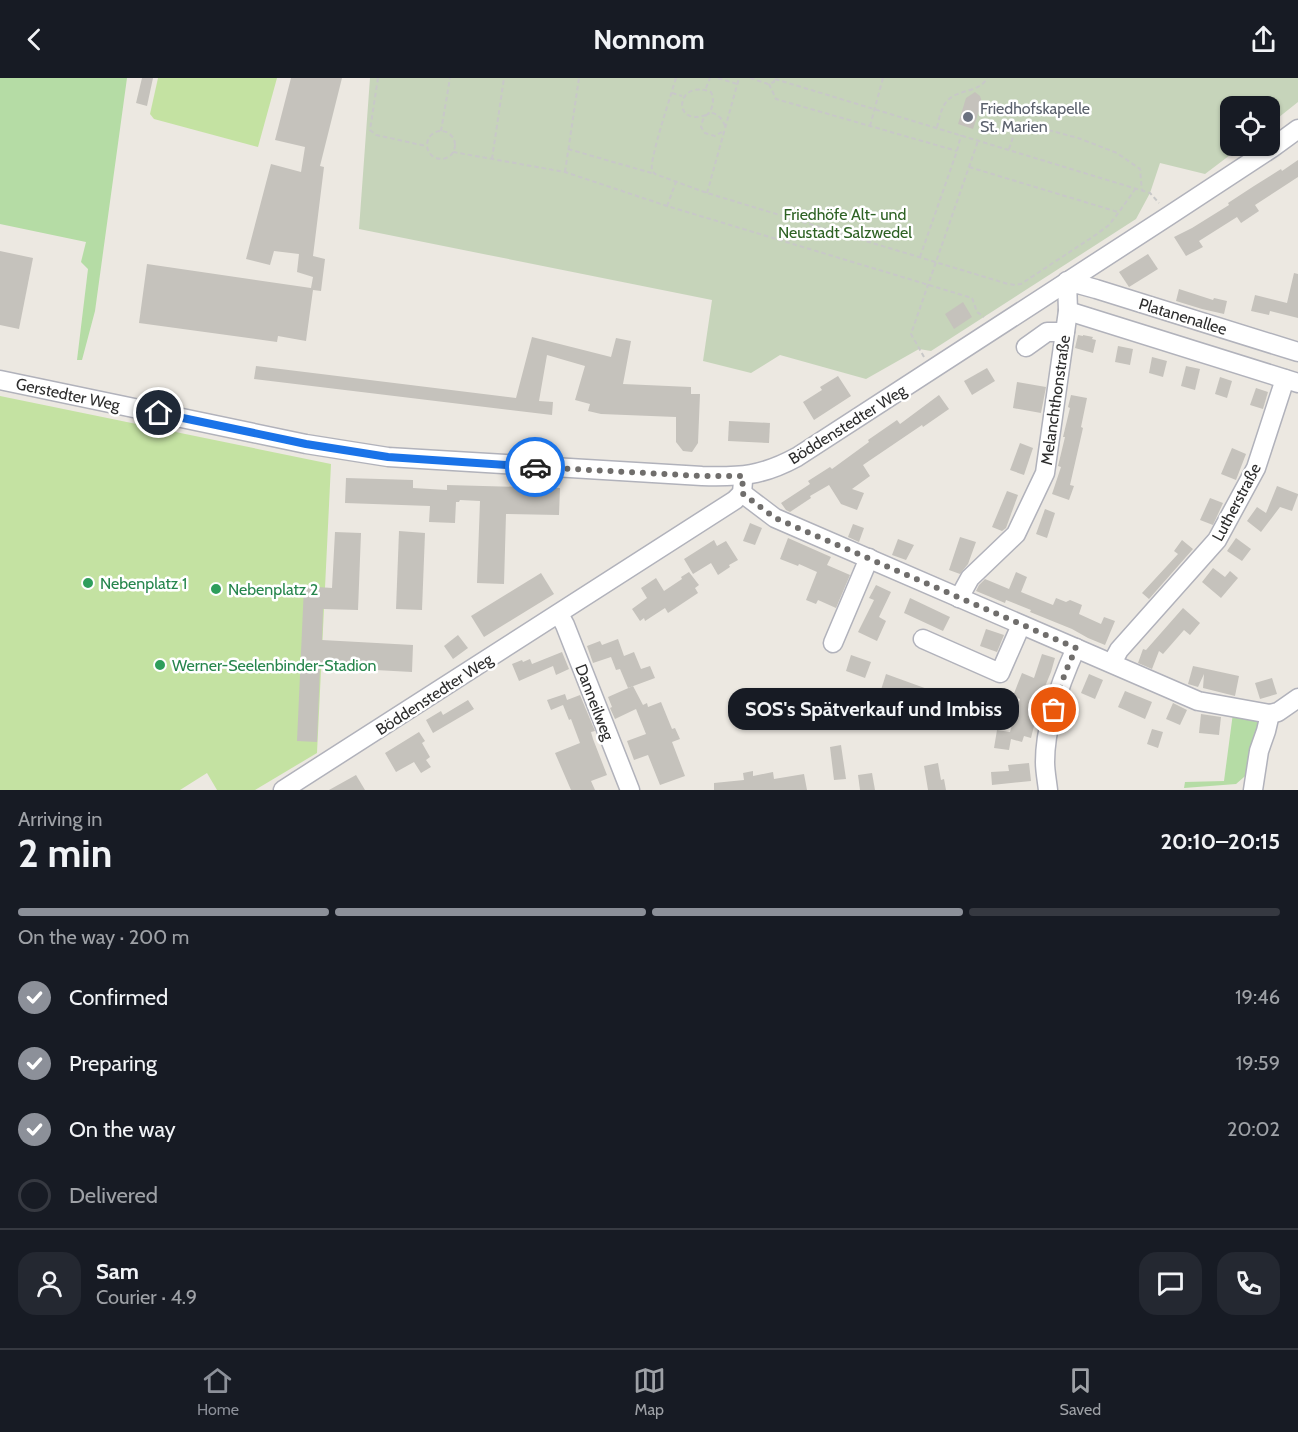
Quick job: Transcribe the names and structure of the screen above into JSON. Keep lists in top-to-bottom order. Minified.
{"streets":{"street":["Platanenallee","Gerstedter Weg","Melanchthonstraße","Böddenstedter Weg","Lutherstraße","Danneilweg"]},"crossings":[["Platanenallee","Melanchthonstraße"],["Platanenallee","Böddenstedter Weg"],["Platanenallee","Lutherstraße"],["Gerstedter Weg","Böddenstedter Weg"],["Melanchthonstraße","Böddenstedter Weg"],["Böddenstedter Weg","Danneilweg"]],"parks":["Friedhöfe Alt- und Neustadt Salzwedel"],"places":["Friedhofskapelle St. Marien","Nebenplatz 1","Nebenplatz 2","Werner-Seelenbinder-Stadion","SOS's Spätverkauf und Imbiss"],"page":{"header":"Nomnom","bubble":"SOS's Spätverkauf und Imbiss","heading":["2 min","Arriving in","20:10–20:15"],"panel":["Sam","Courier · 4.9"],"bar":"On the way · 200 m","list":[["Confirmed","19:46"],["Preparing","19:59"],["On the way","20:02"],"Delivered"],"tabs":["Home","Map","Saved"]}}
